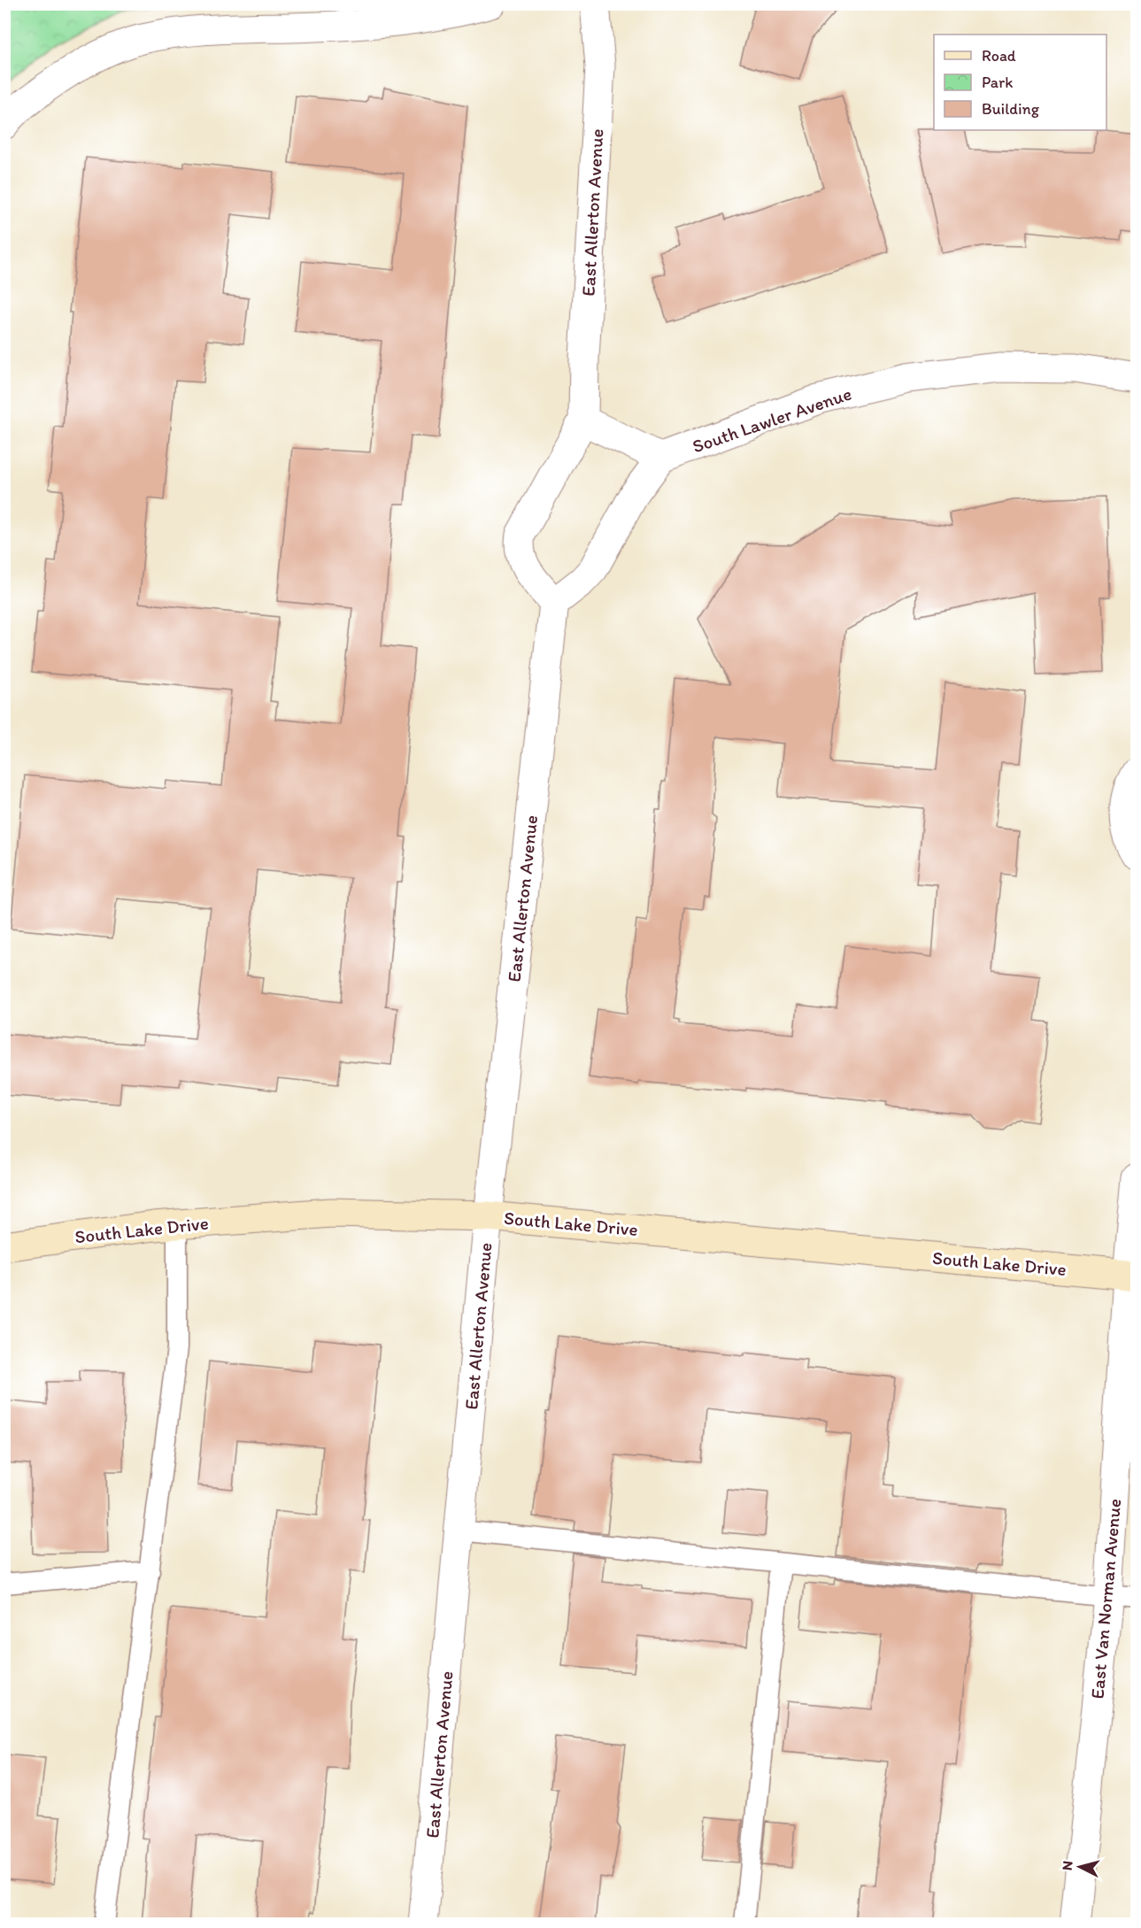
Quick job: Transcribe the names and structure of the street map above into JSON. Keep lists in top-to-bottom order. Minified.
{"streets":{"main road":["South Lake Drive"],"street":["East Allerton Avenue","South Lawler Avenue","East Van Norman Avenue"]},"crossings":[["East Allerton Avenue","South Lake Drive"],["South Lake Drive","East Van Norman Avenue"]],"legend":["Road","Park","Building"],"north":"left"}
